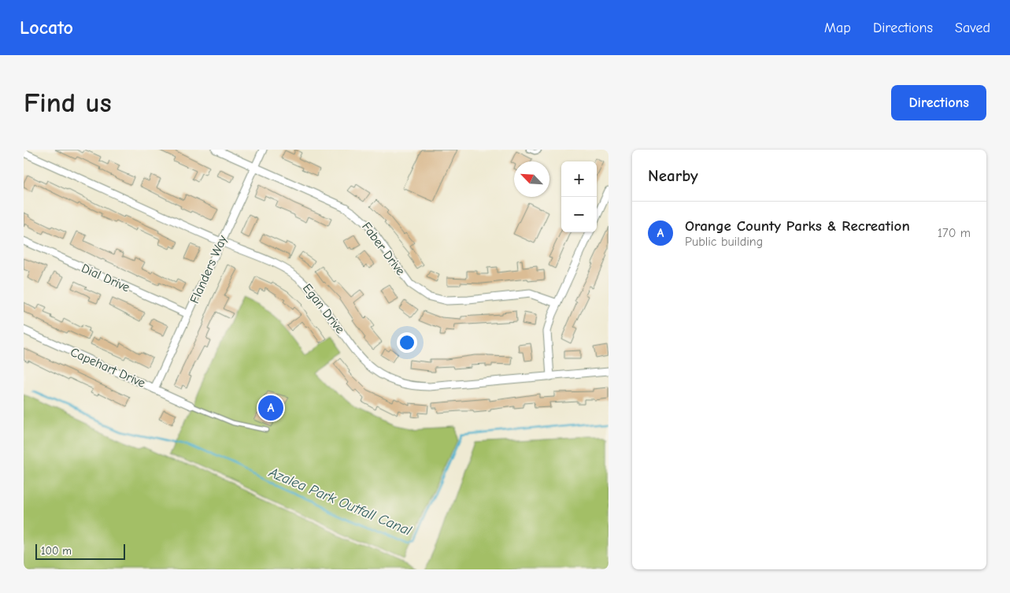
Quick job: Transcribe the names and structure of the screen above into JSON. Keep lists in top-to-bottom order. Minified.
{"streets":{"street":["Faber Drive","Flanders Way","Dial Drive","Egan Drive","Capehart Drive"]},"crossings":[["Faber Drive","Flanders Way"],["Flanders Way","Dial Drive"],["Flanders Way","Egan Drive"],["Flanders Way","Capehart Drive"]],"water":["Azalea Park Outfall Canal"],"scale_bar":"100 m","north":"top left","page":{"header":"Locato","nav":["Map","Directions","Saved"],"buttons":"Directions","title":"Find us","heading":"Nearby","map_buttons":["+","−"],"list":[{"mark":"A","name":"Orange County Parks & Recreation","note":"Public building","value":"170 m"}],"pins":"A","scale":"100 m"}}
